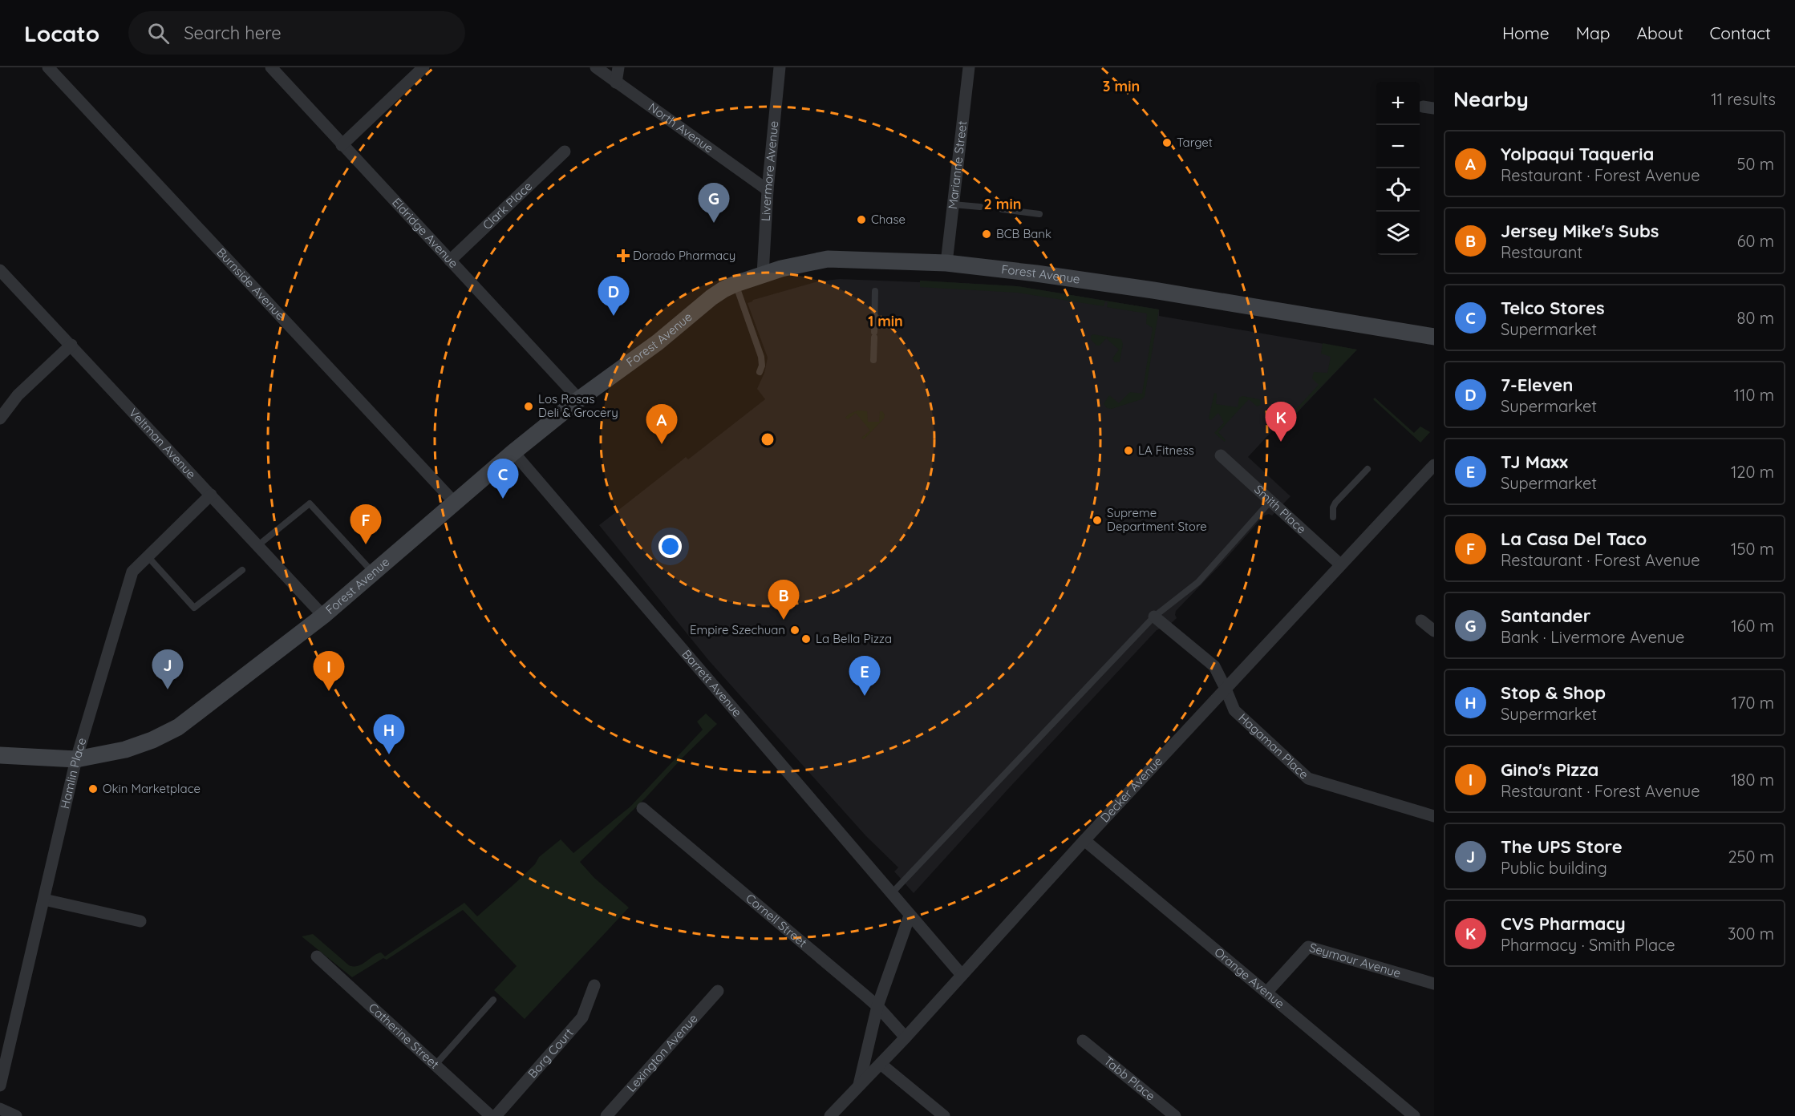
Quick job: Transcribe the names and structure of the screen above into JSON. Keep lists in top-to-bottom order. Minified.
{"streets":{"main road":["Forest Avenue"],"street":["North Avenue","Marianne Street","Livermore Avenue","Clark Place","Eldridge Avenue","Burnside Avenue","Veltman Avenue","Smith Place","Barrett Avenue","Hagaman Place","Hamlin Place","Decker Avenue","Cornell Street","Seymour Avenue","Orange Avenue","Catherine Street","Borg Court","Lexington Avenue","Tabb Place"]},"crossings":[["North Avenue","Livermore Avenue"],["Marianne Street","Forest Avenue"],["Livermore Avenue","Forest Avenue"],["Clark Place","Eldridge Avenue"],["Eldridge Avenue","Forest Avenue"],["Forest Avenue","Burnside Avenue"],["Forest Avenue","Veltman Avenue"],["Forest Avenue","Barrett Avenue"],["Forest Avenue","Hamlin Place"],["Veltman Avenue","Hamlin Place"],["Smith Place","Decker Avenue"],["Barrett Avenue","Decker Avenue"],["Hagaman Place","Decker Avenue"],["Decker Avenue","Cornell Street"],["Decker Avenue","Orange Avenue"],["Seymour Avenue","Orange Avenue"]],"places":{"other":["Target","Chase","BCB Bank","Los Rosas Deli & Grocery","LA Fitness","Supreme Department Store","Empire Szechuan","La Bella Pizza","Okin Marketplace"],"health":["Dorado Pharmacy"]},"page":{"header":"Locato","search":"Search here","nav":["Home","Map","About","Contact"],"heading":["Nearby","11 results"],"map_buttons":["+","−"],"list":[{"mark":"A","name":"Yolpaqui Taqueria","note":"Restaurant · Forest Avenue","value":"50 m"},{"mark":"B","name":"Jersey Mike's Subs","note":"Restaurant","value":"60 m"},{"mark":"C","name":"Telco Stores","note":"Supermarket","value":"80 m"},{"mark":"D","name":"7-Eleven","note":"Supermarket","value":"110 m"},{"mark":"E","name":"TJ Maxx","note":"Supermarket","value":"120 m"},{"mark":"F","name":"La Casa Del Taco","note":"Restaurant · Forest Avenue","value":"150 m"},{"mark":"G","name":"Santander","note":"Bank · Livermore Avenue","value":"160 m"},{"mark":"H","name":"Stop & Shop","note":"Supermarket","value":"170 m"},{"mark":"I","name":"Gino's Pizza","note":"Restaurant · Forest Avenue","value":"180 m"},{"mark":"J","name":"The UPS Store","note":"Public building","value":"250 m"},{"mark":"K","name":"CVS Pharmacy","note":"Pharmacy · Smith Place","value":"300 m"}],"pins":["G","D","K","A","C","F","B","J","I","E","H"]},"rings":["3 min","2 min","1 min"]}
